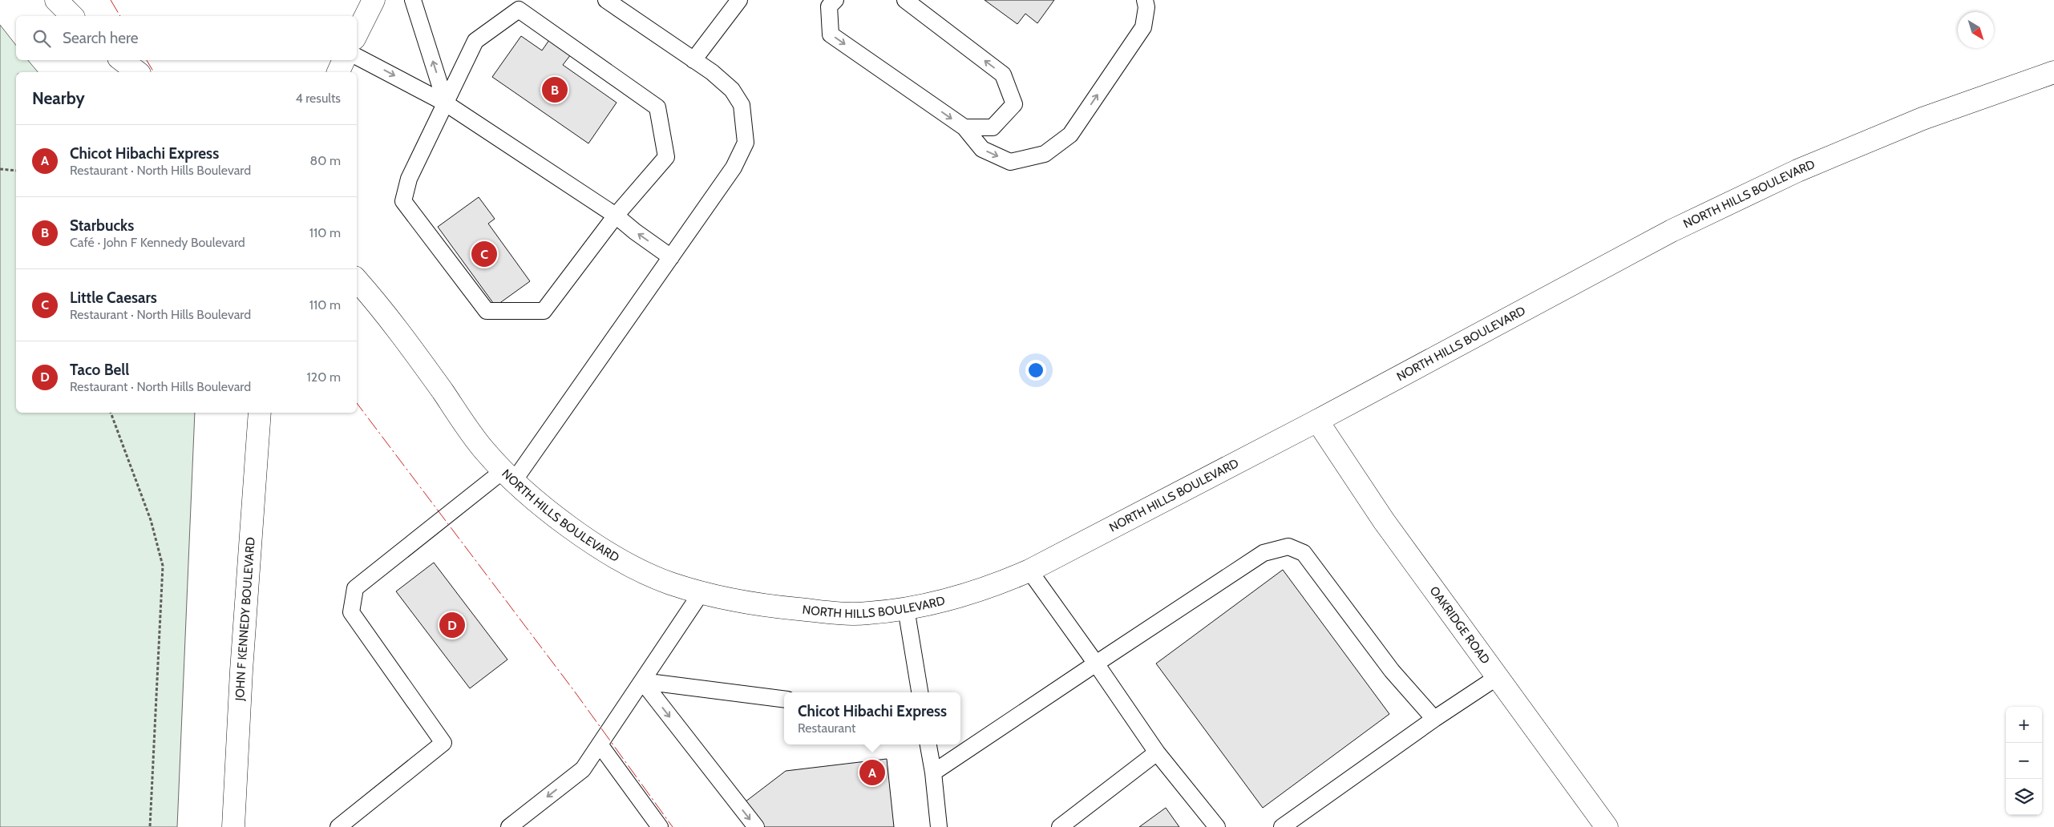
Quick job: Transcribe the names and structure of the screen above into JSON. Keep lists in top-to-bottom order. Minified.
{"streets":{"street":["NORTH HILLS BOULEVARD","JOHN F KENNEDY BOULEVARD","OAKRIDGE ROAD"]},"crossings":[["NORTH HILLS BOULEVARD","OAKRIDGE ROAD"]],"north":"bottom right","page":{"search":"Search here","heading":["Nearby","4 results"],"pins":["B","C","D","A"],"list":[{"mark":"A","name":"Chicot Hibachi Express","note":"Restaurant · North Hills Boulevard","value":"80 m"},{"mark":"B","name":"Starbucks","note":"Café · John F Kennedy Boulevard","value":"110 m"},{"mark":"C","name":"Little Caesars","note":"Restaurant · North Hills Boulevard","value":"110 m"},{"mark":"D","name":"Taco Bell","note":"Restaurant · North Hills Boulevard","value":"120 m"}],"popup":["Chicot Hibachi Express","Restaurant"],"map_buttons":["+","−"]}}
